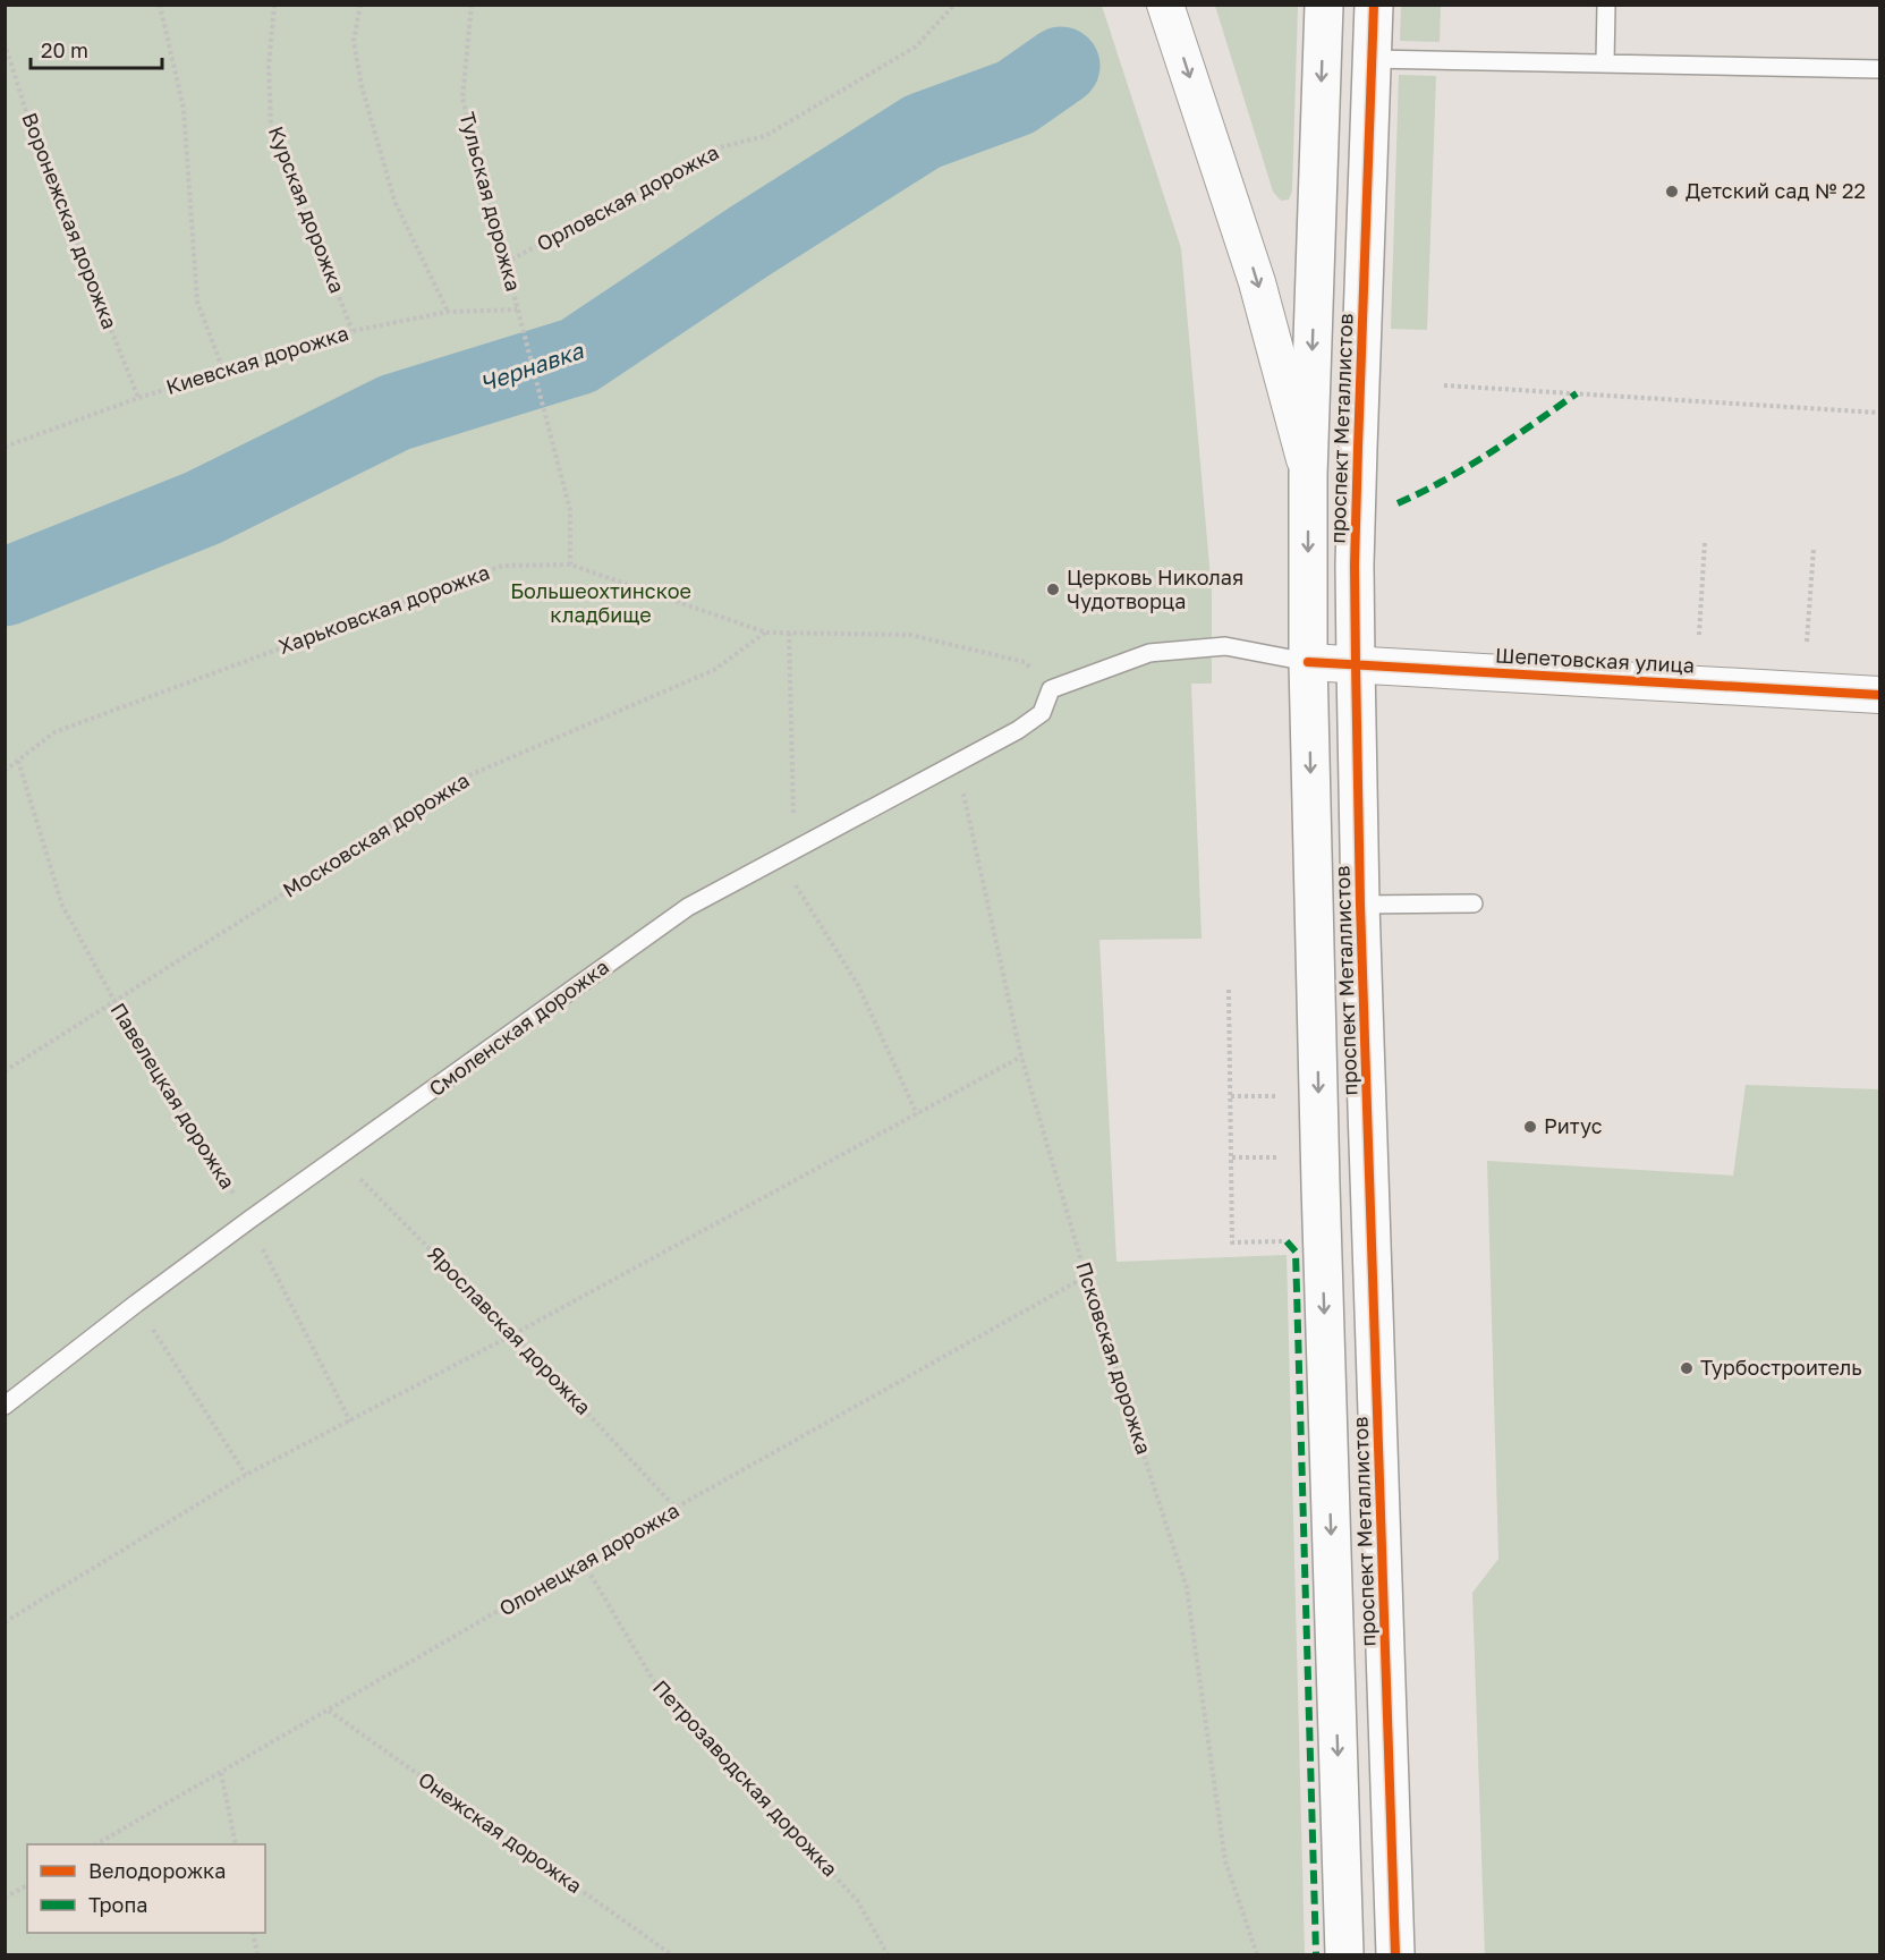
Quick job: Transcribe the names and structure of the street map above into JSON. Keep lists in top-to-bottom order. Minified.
{"streets":{"street":["проспект Металлистов","Шепетовская улица"],"lane":["Смоленская дорожка"],"path":["Орловская дорожка","Тульская дорожка","Курская дорожка","Воронежская дорожка","Киевская дорожка","Харьковская дорожка","Московская дорожка","Павелецкая дорожка","Ярославская дорожка","Псковская дорожка","Олонецкая дорожка","Петрозаводская дорожка","Онежская дорожка"]},"crossings":[["Орловская дорожка","Тульская дорожка"],["Тульская дорожка","Киевская дорожка"],["Тульская дорожка","Харьковская дорожка"],["Курская дорожка","Киевская дорожка"],["Воронежская дорожка","Киевская дорожка"],["проспект Металлистов","Шепетовская улица"],["Харьковская дорожка","Московская дорожка"],["Харьковская дорожка","Смоленская дорожка"],["Харьковская дорожка","Павелецкая дорожка"],["Московская дорожка","Павелецкая дорожка"],["Смоленская дорожка","Павелецкая дорожка"],["Смоленская дорожка","Ярославская дорожка"],["Смоленская дорожка","Псковская дорожка"],["Ярославская дорожка","Олонецкая дорожка"],["Псковская дорожка","Олонецкая дорожка"],["Олонецкая дорожка","Петрозаводская дорожка"],["Олонецкая дорожка","Онежская дорожка"]],"water":["Чернавка"],"parks":["Большеохтинское кладбище"],"places":["Детский сад № 22","Церковь Николая Чудотворца","Ритус","Турбостроитель"],"legend":["Велодорожка","Тропа"],"scale_bar":"20 m"}
